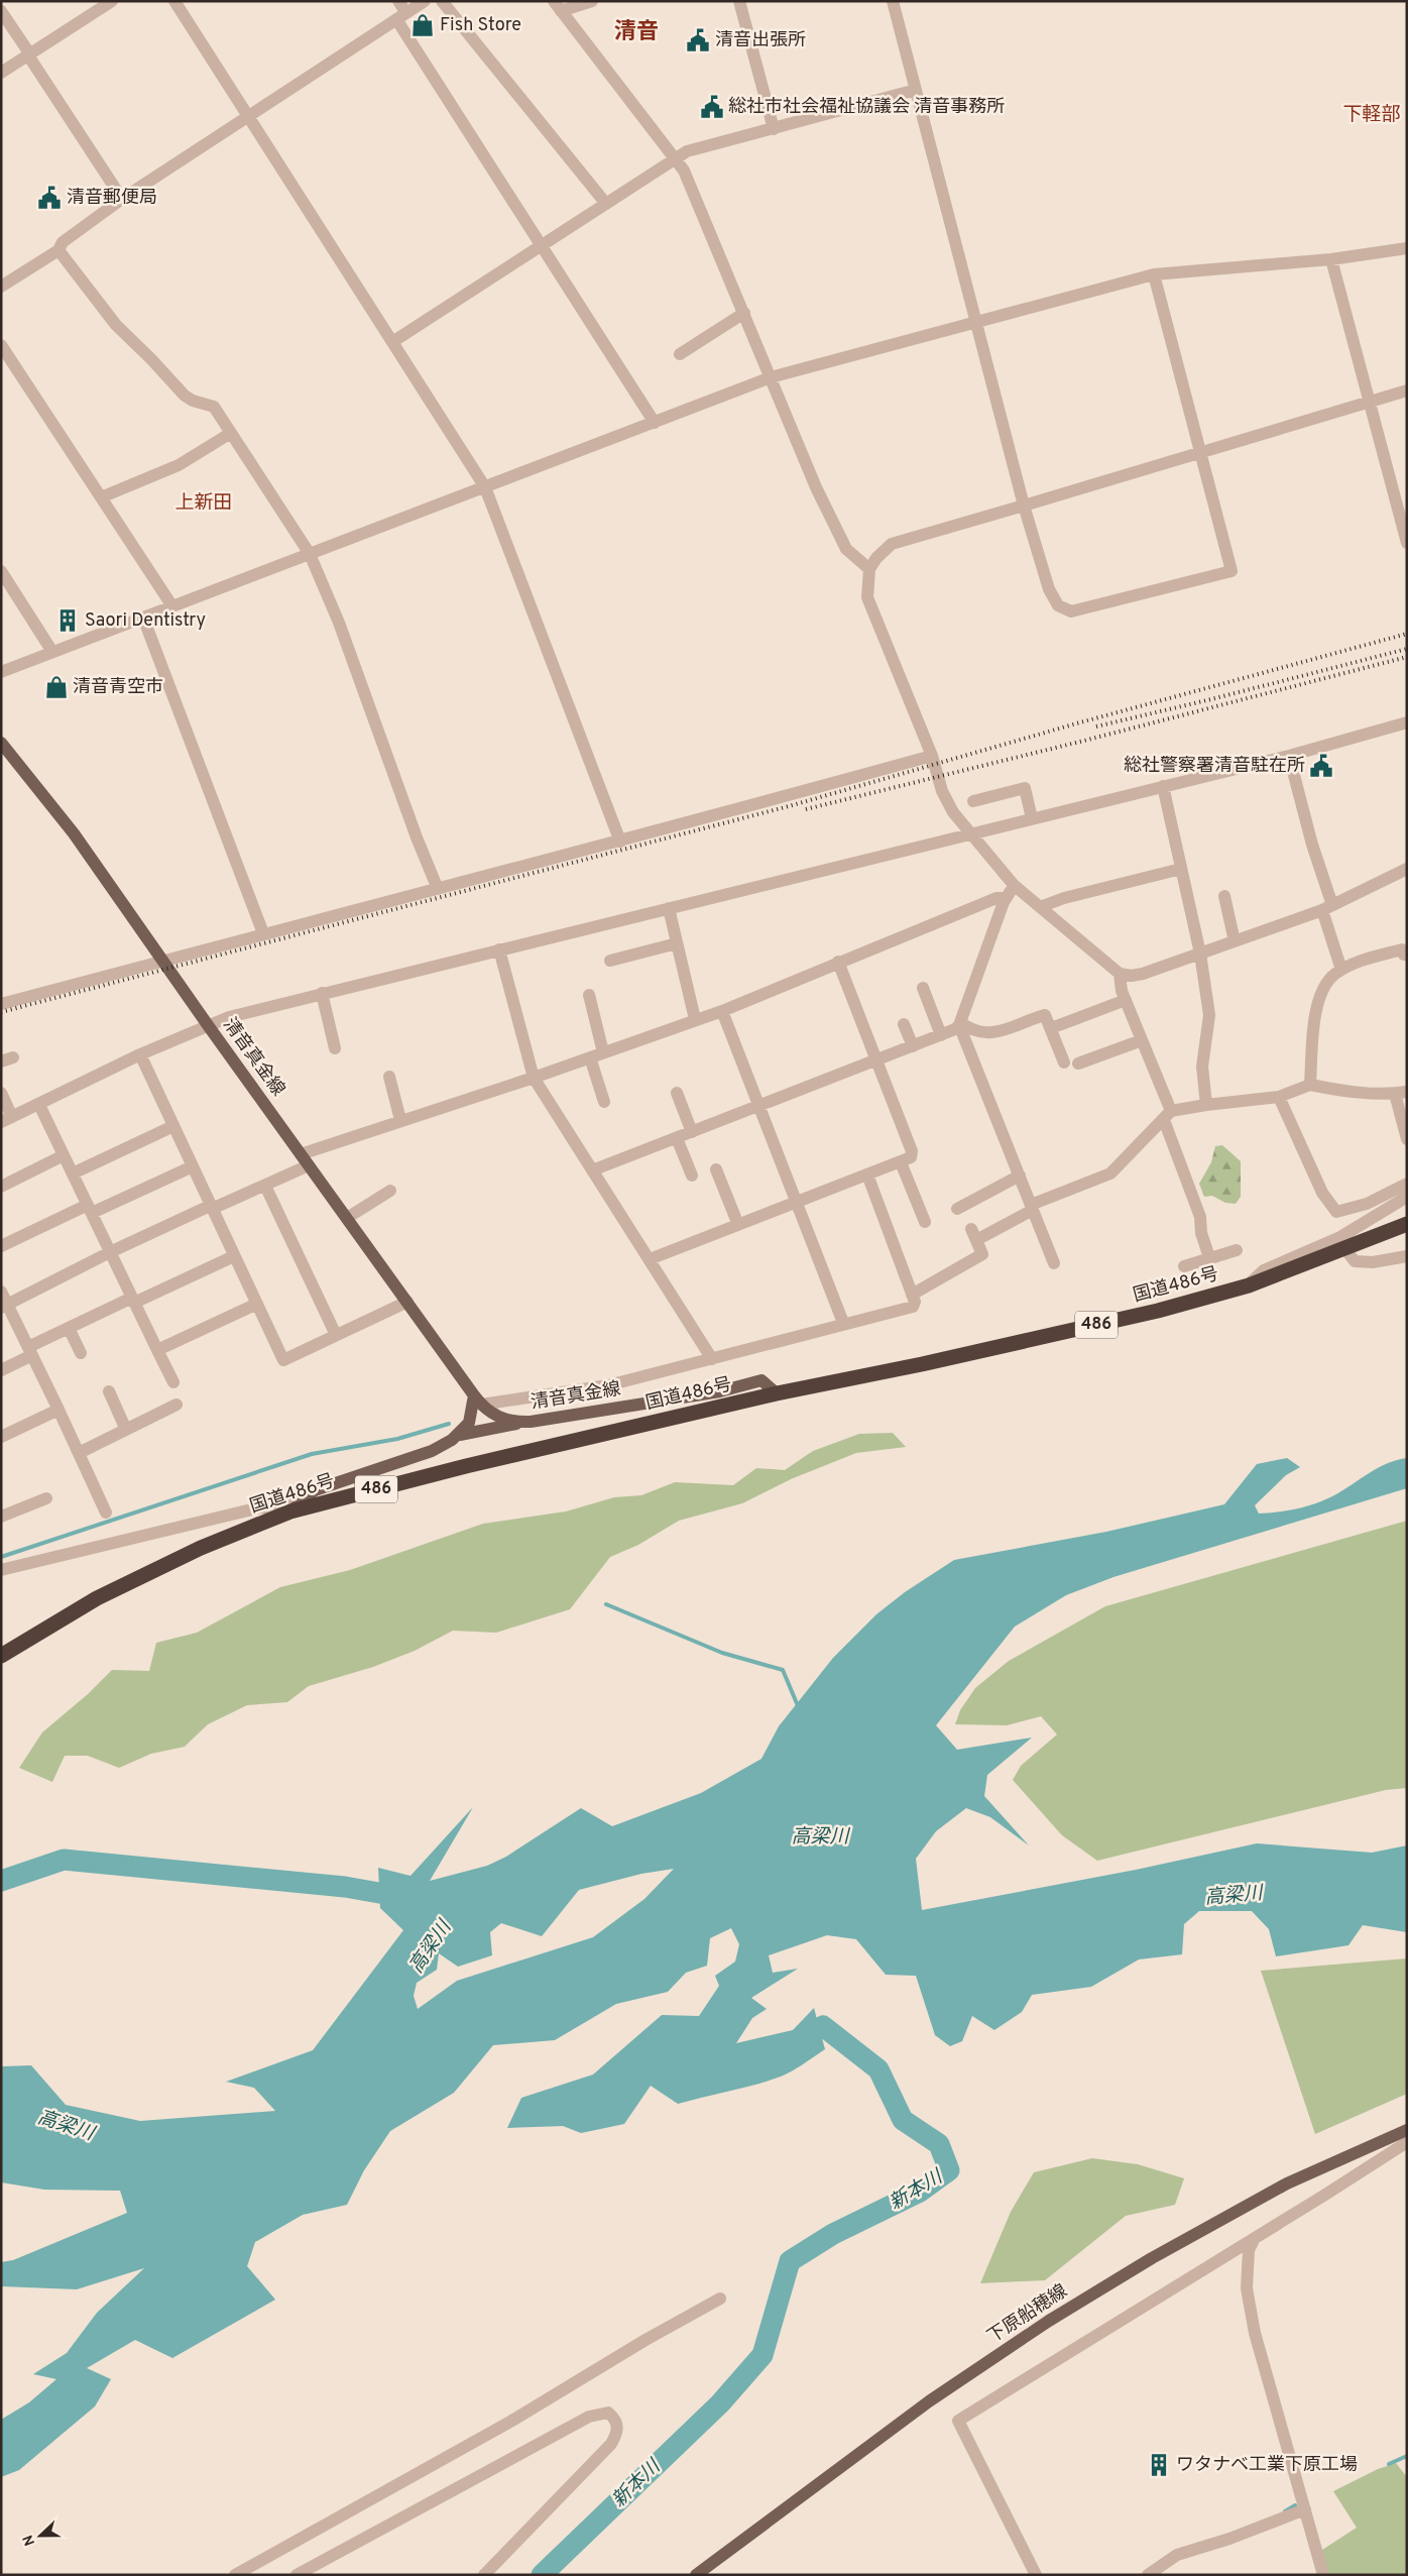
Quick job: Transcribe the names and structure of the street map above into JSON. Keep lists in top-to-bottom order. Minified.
{"streets":{"highway":["国道486号","486"],"main road":["清音真金線","下原船穂線"]},"crossings":[["清音真金線","国道486号"]],"districts":["清音","下軽部","上新田"],"water":["高梁川","新本川"],"places":{"shop":["Fish Store","清音青空市"],"public building":["清音出張所","総社市社会福祉協議会 清音事務所","清音郵便局","総社警察署清音駐在所"],"building":["Saori Dentistry","ワタナベ工業下原工場"]},"north":"left"}
